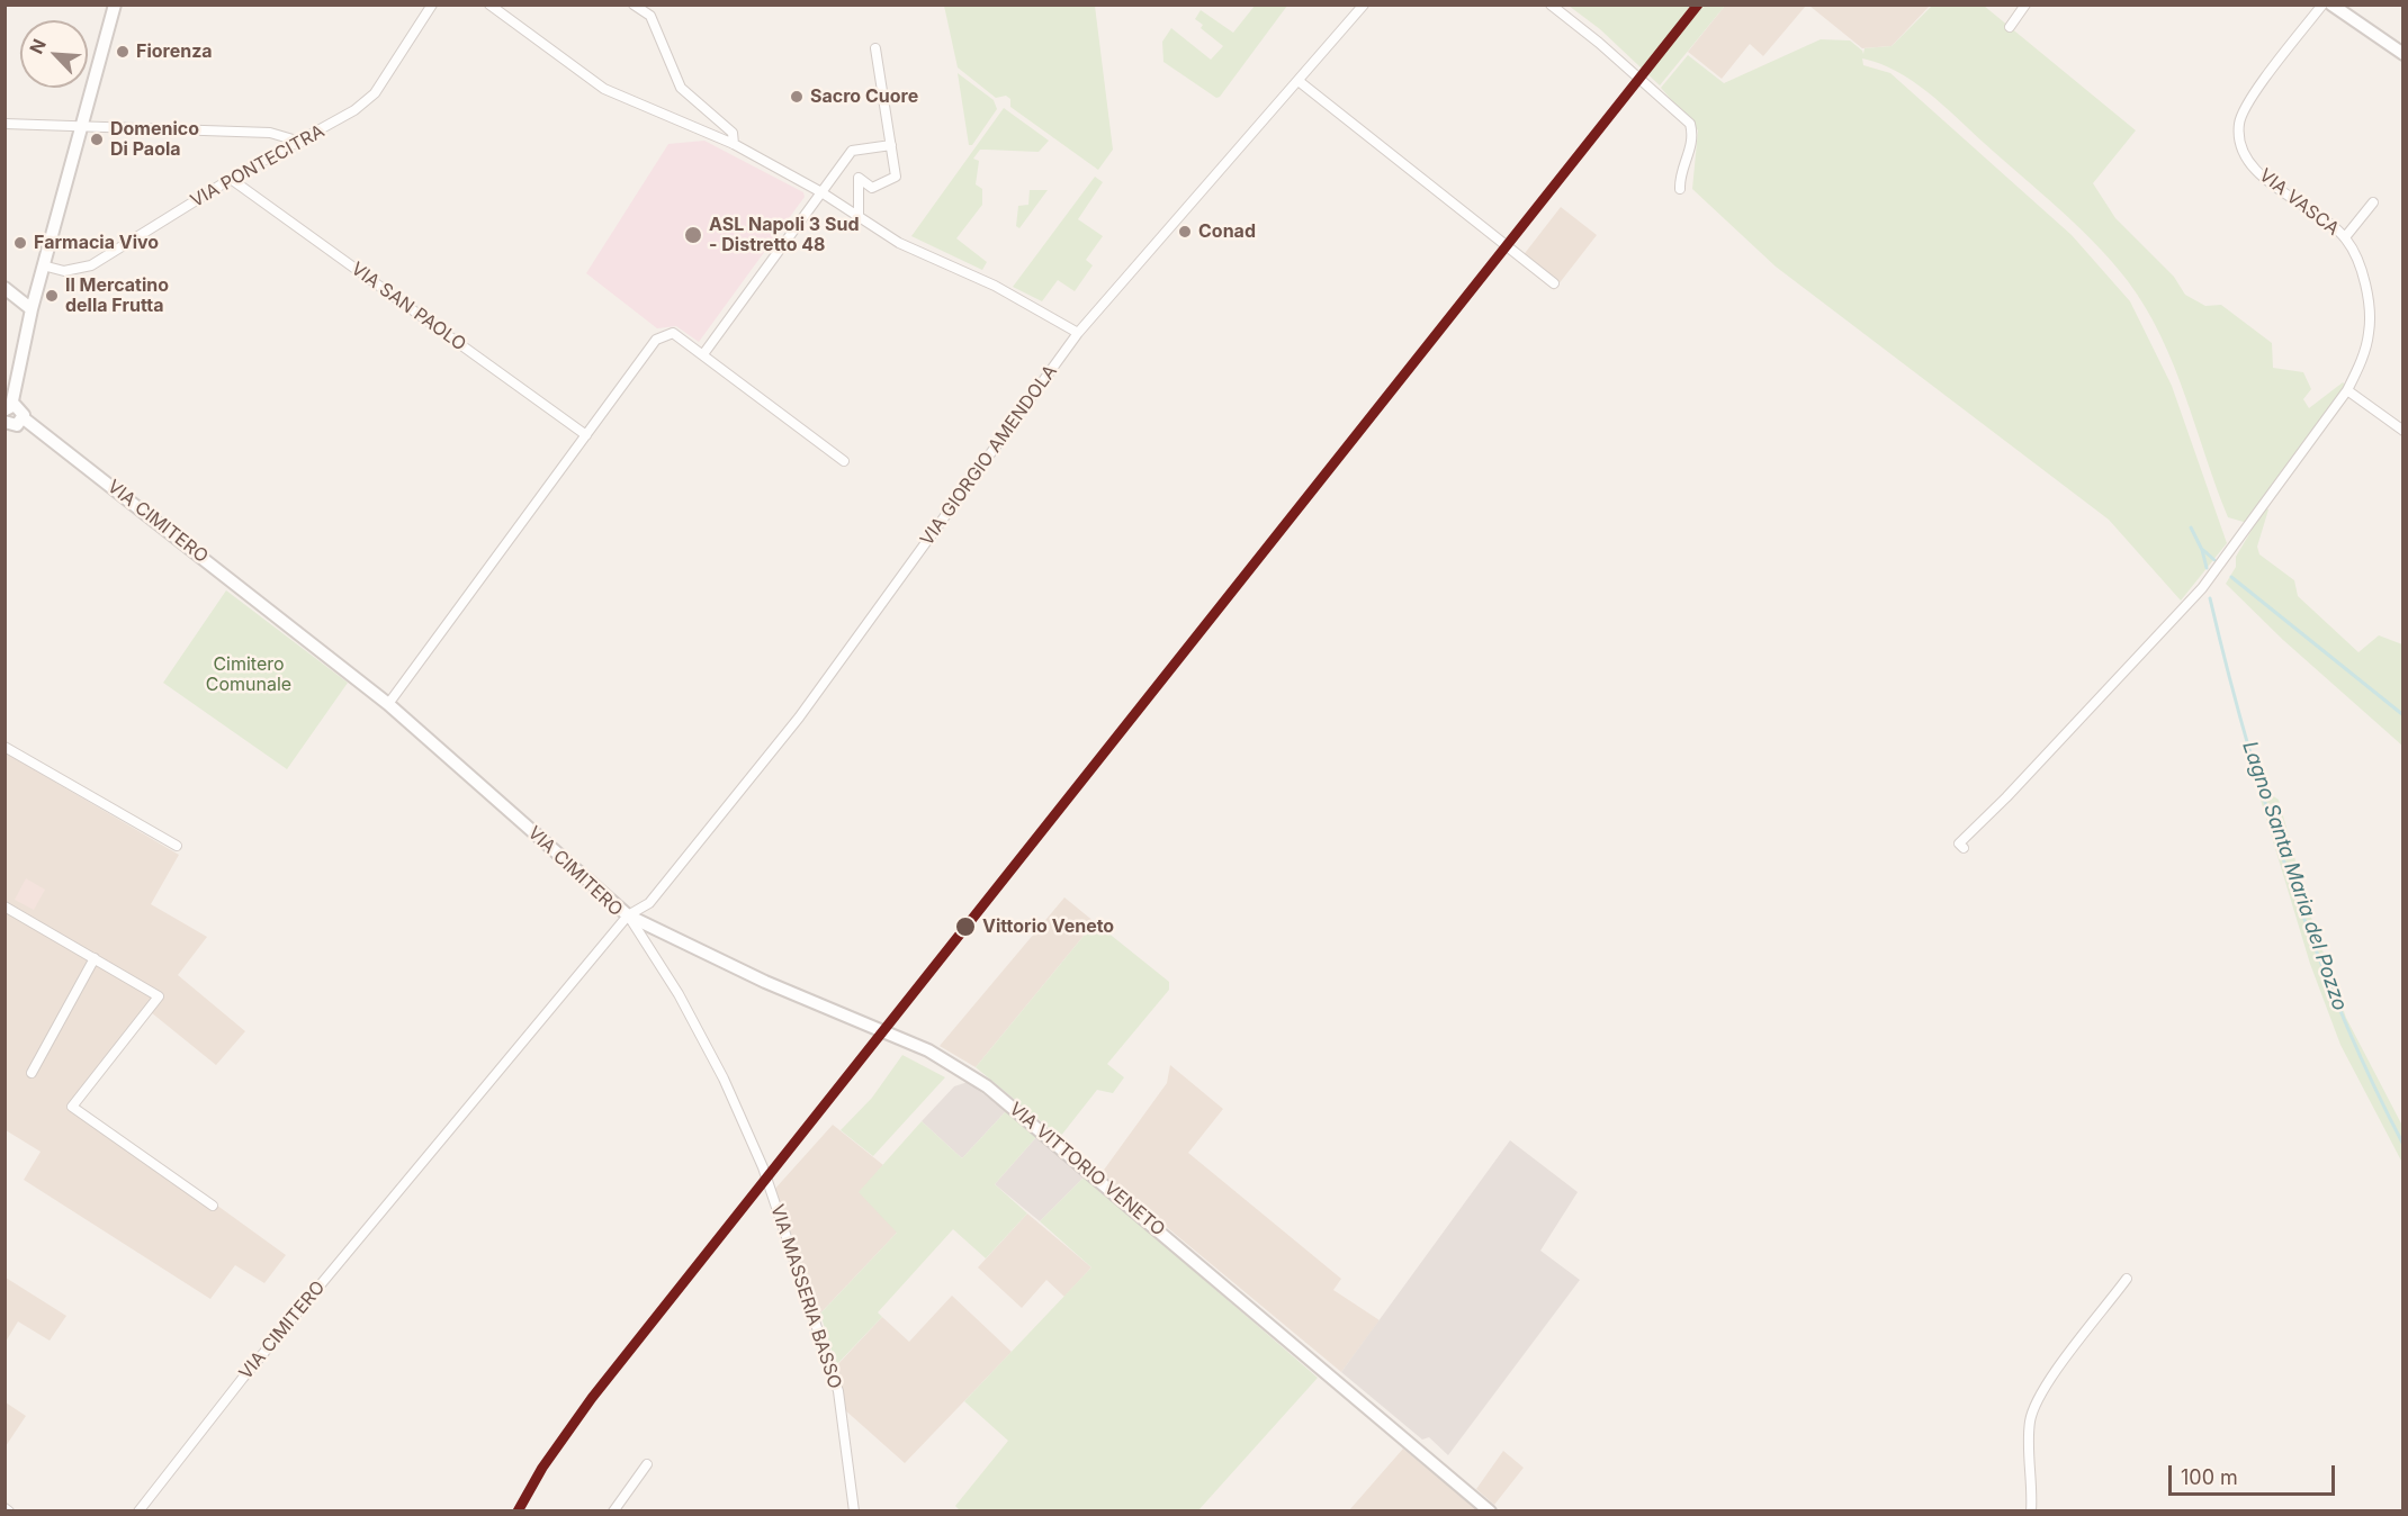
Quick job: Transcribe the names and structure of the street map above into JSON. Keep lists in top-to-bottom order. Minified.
{"streets":{"street":["VIA PONTECITRA","VIA VASCA","VIA SAN PAOLO","VIA GIORGIO AMENDOLA","VIA CIMITERO","VIA VITTORIO VENETO","VIA MASSERIA BASSO"]},"crossings":[["VIA PONTECITRA","VIA SAN PAOLO"],["VIA GIORGIO AMENDOLA","VIA CIMITERO"],["VIA GIORGIO AMENDOLA","VIA VITTORIO VENETO"],["VIA GIORGIO AMENDOLA","VIA MASSERIA BASSO"],["VIA CIMITERO","VIA VITTORIO VENETO"],["VIA CIMITERO","VIA MASSERIA BASSO"],["VIA VITTORIO VENETO","VIA MASSERIA BASSO"]],"water":["Lagno Santa Maria del Pozzo"],"parks":["Cimitero Comunale"],"places":["Fiorenza","Sacro Cuore","Domenico Di Paola","Conad","ASL Napoli 3 Sud - Distretto 48","Farmacia Vivo","Il Mercatino della Frutta","Vittorio Veneto"],"scale_bar":"100 m","north":"top left"}
